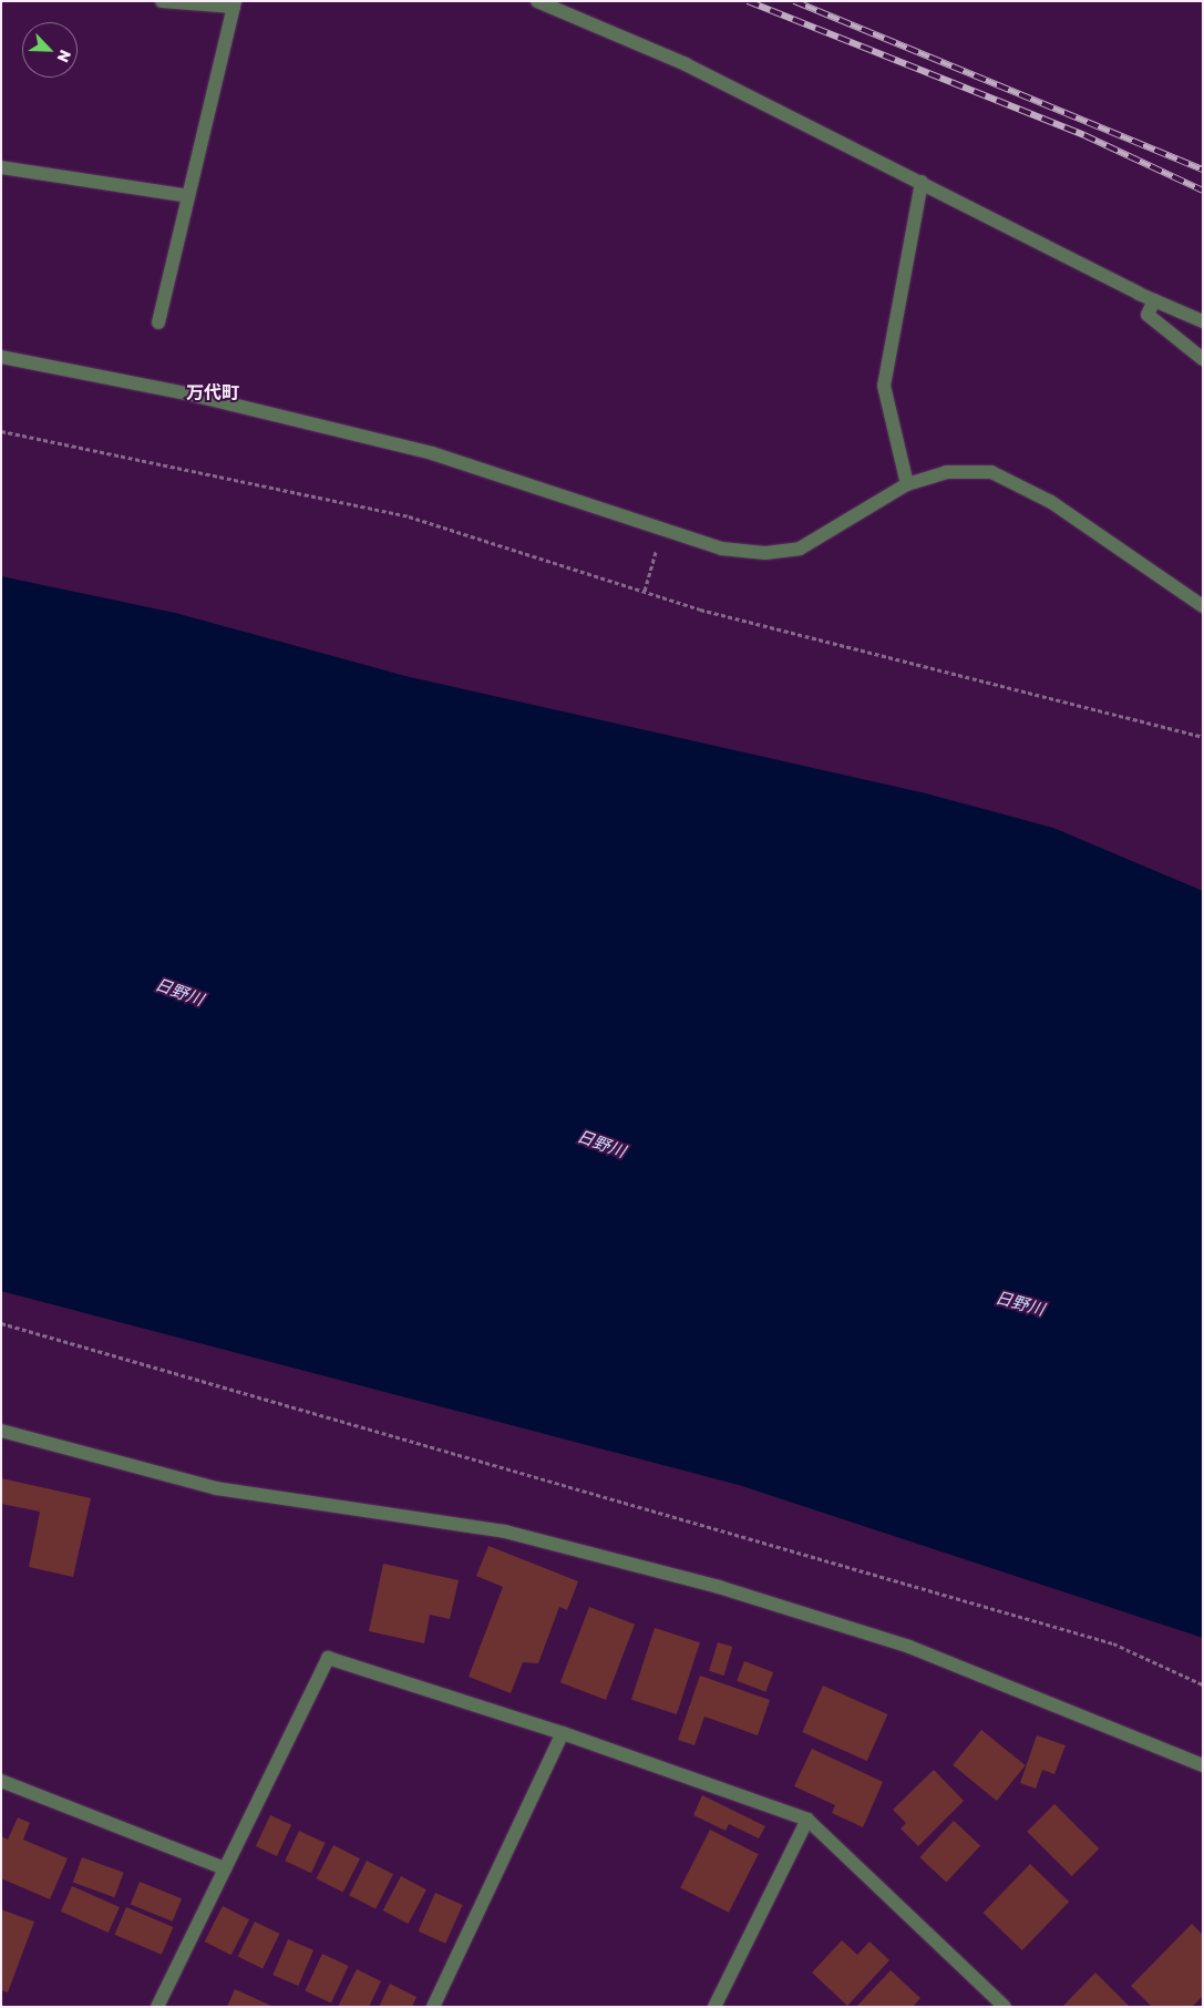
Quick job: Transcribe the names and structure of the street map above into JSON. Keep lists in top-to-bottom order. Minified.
{"districts":["万代町"],"water":["日野川"],"north":"bottom right"}
